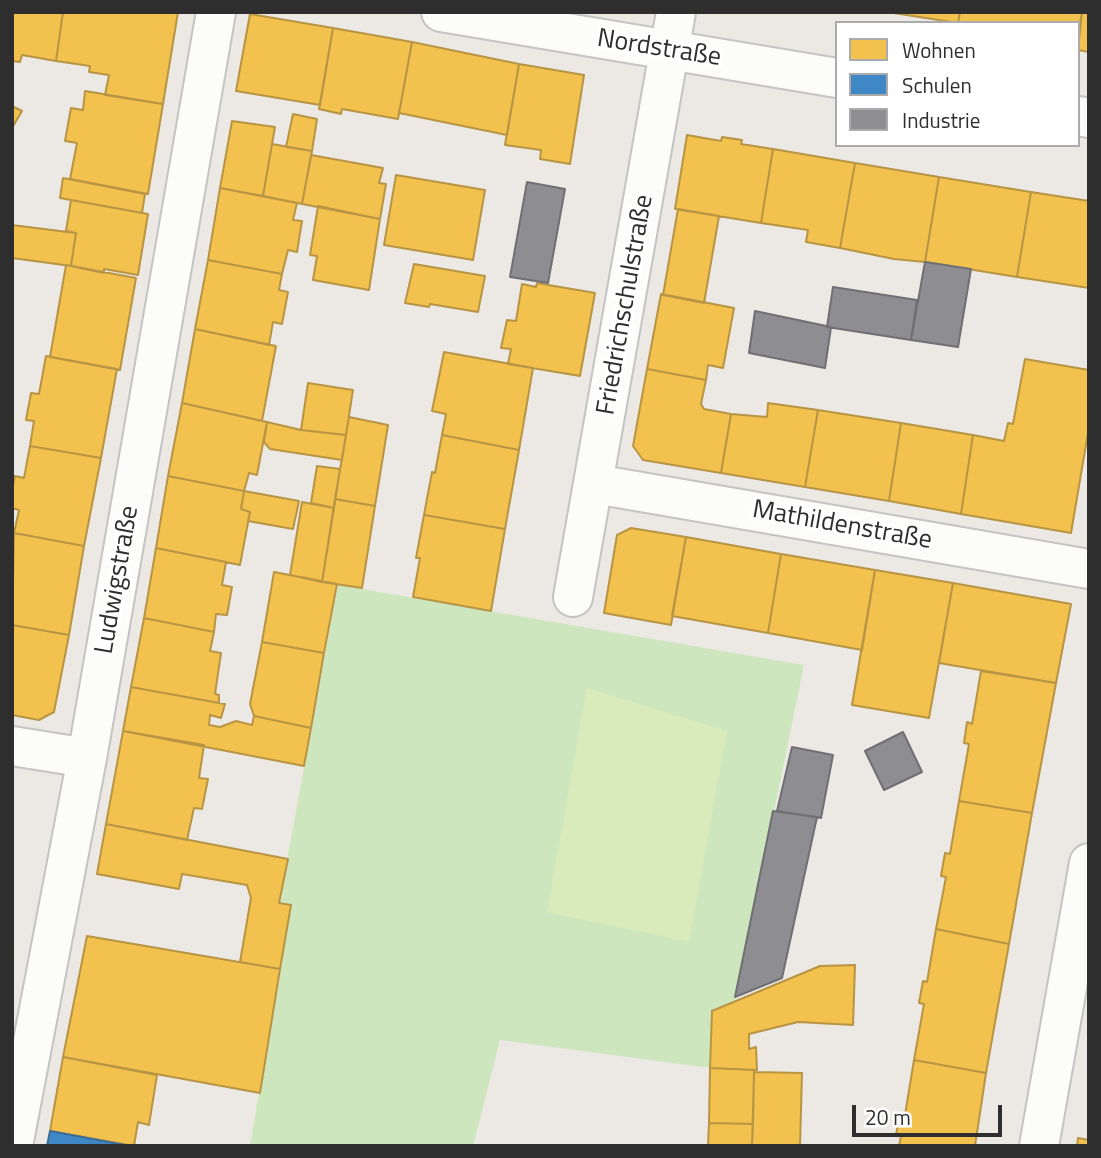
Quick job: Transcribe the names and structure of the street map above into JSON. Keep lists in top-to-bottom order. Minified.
{"streets":{"street":["Nordstraße","Friedrichschulstraße","Mathildenstraße","Ludwigstraße"]},"crossings":[["Nordstraße","Friedrichschulstraße"],["Friedrichschulstraße","Mathildenstraße"]],"legend":["Wohnen","Schulen","Industrie"],"scale_bar":"20 m"}
